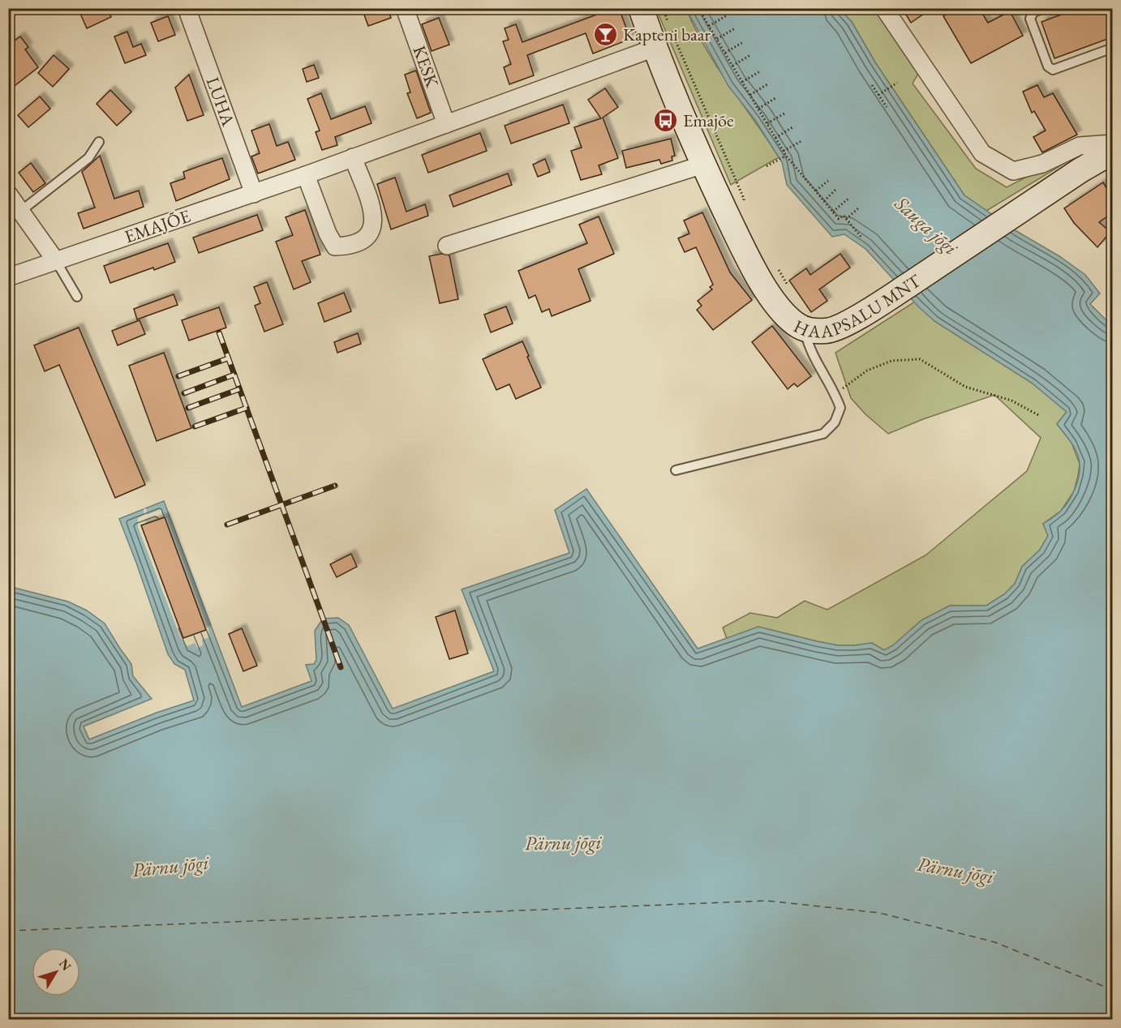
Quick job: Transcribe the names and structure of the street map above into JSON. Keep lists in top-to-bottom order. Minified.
{"streets":{"main road":["HAAPSALU MNT"],"street":["KESK","LUHA","EMAJÕE"]},"crossings":[["KESK","EMAJÕE"],["LUHA","EMAJÕE"],["EMAJÕE","HAAPSALU MNT"]],"water":["Sauga jõgi","Pärnu jõgi"],"places":{"bar":["Kapteni baar"],"bus stop":["Emajõe"]},"north":"top right"}
